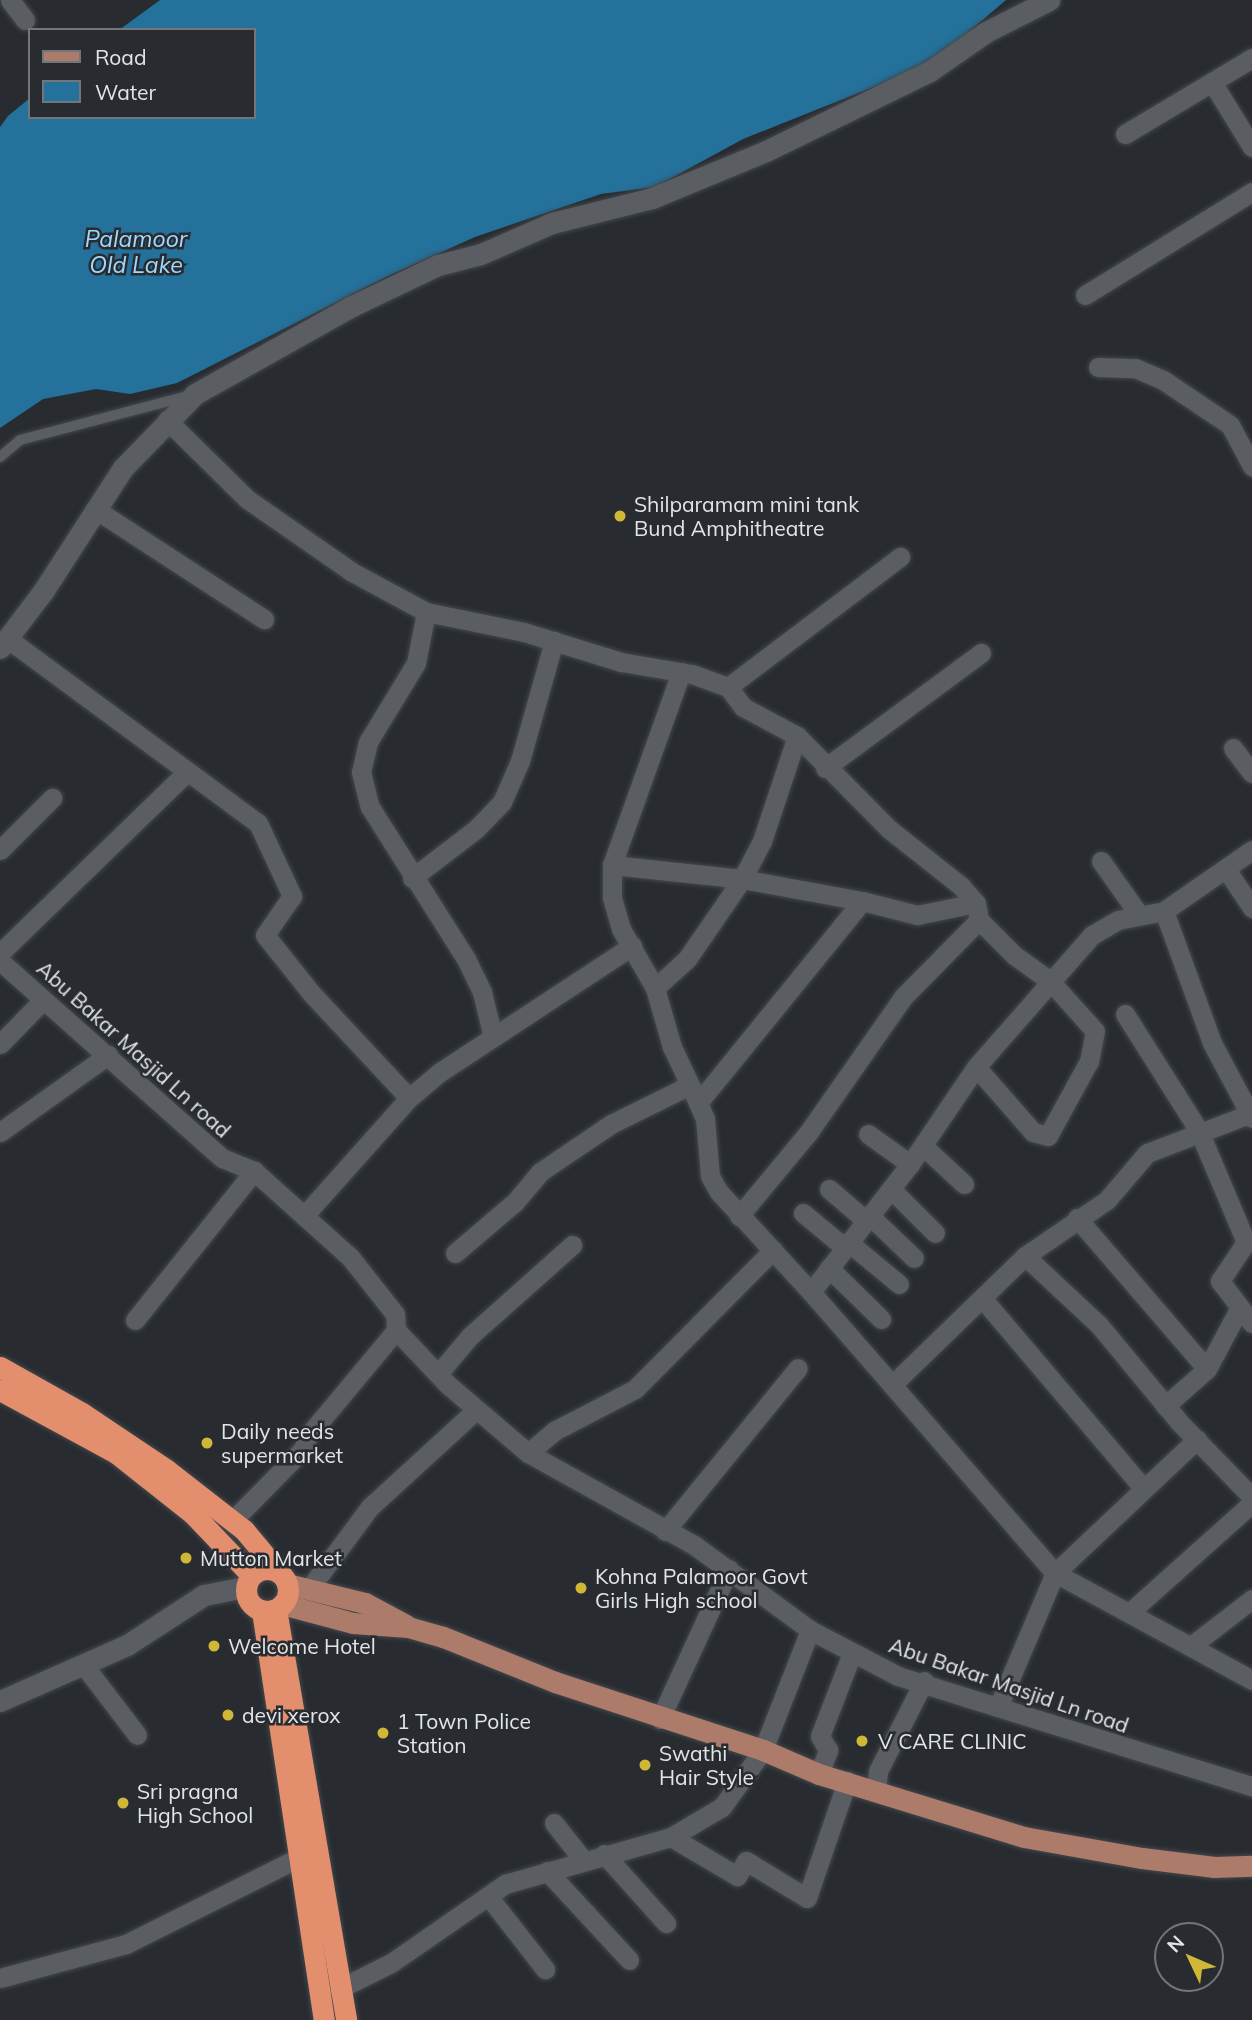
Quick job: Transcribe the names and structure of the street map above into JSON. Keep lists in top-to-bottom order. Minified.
{"streets":{"street":["Abu Bakar Masjid Ln road"]},"water":["Palamoor Old Lake"],"places":["Shilparamam mini tank Bund Amphitheatre","Daily needs supermarket","Mutton Market","Kohna Palamoor Govt Girls High school","Welcome Hotel","devi xerox","1 Town Police Station","V CARE CLINIC","Swathi Hair Style","Sri pragna High School"],"legend":["Road","Water"],"north":"top left"}
